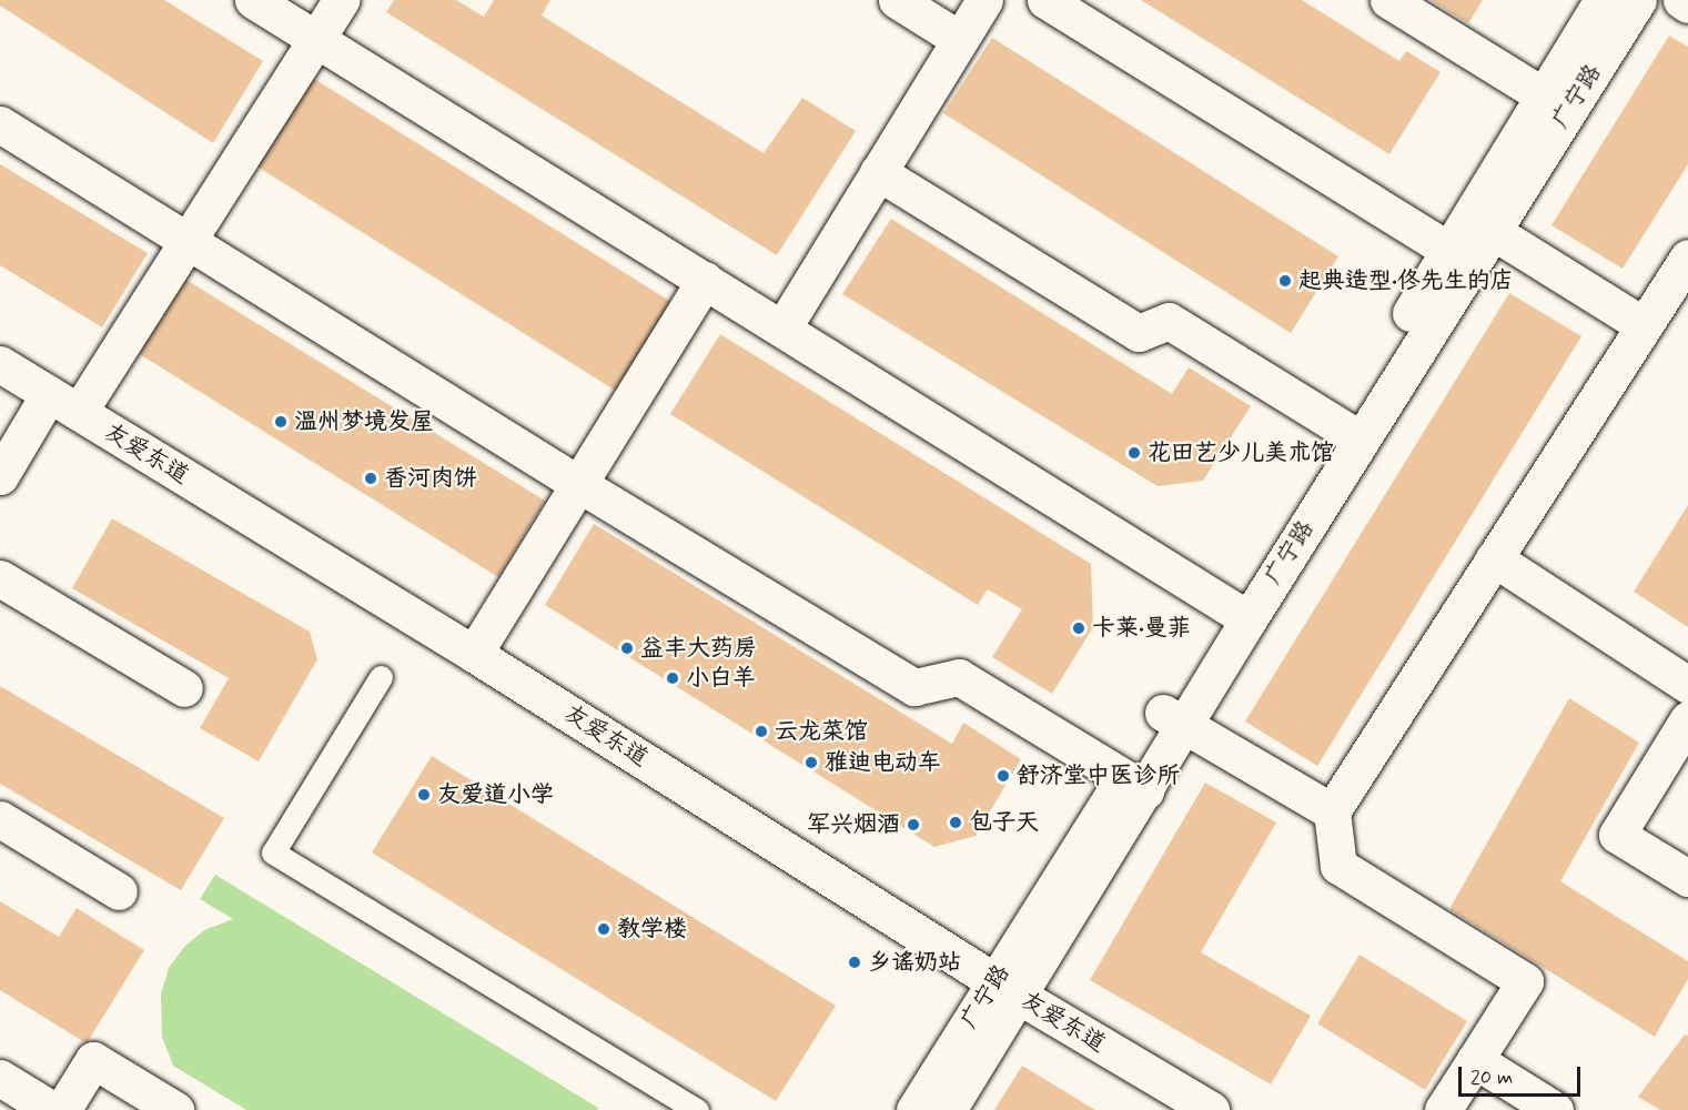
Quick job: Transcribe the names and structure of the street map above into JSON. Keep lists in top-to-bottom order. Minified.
{"streets":{"street":["广宁路","友爱东道"]},"crossings":[["广宁路","友爱东道"]],"places":["起典造型·佟先生的店","温州梦境发屋","花田艺少儿美术馆","香河肉饼","卡莱·曼菲","益丰大药房","小白羊","云龙菜馆","雅迪电动车","舒济堂中医诊所","友爱道小学","包子天","军兴烟酒","教学楼","乡谣奶站"],"scale_bar":"20 m"}
